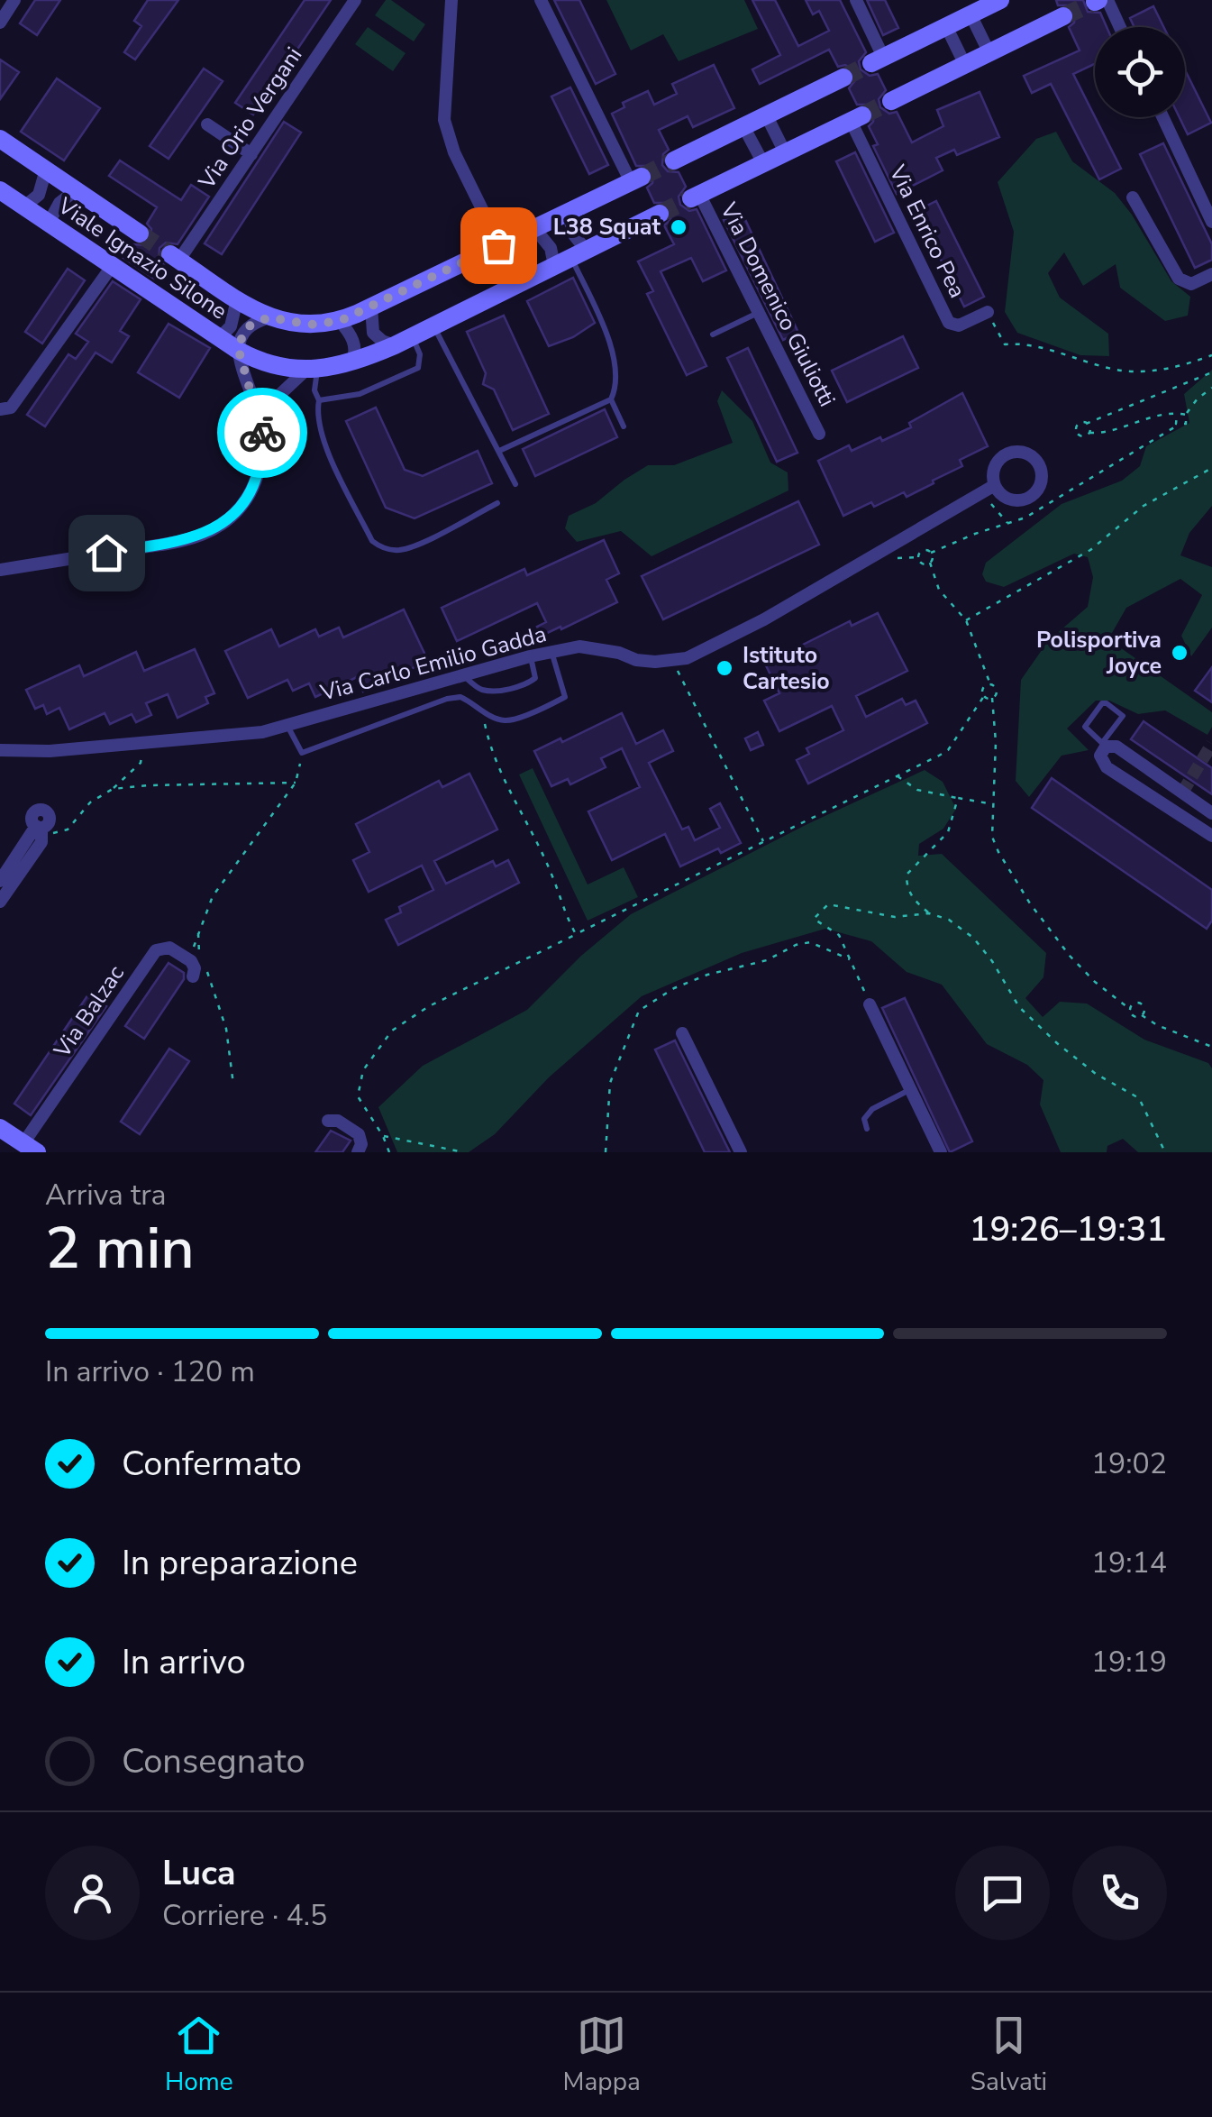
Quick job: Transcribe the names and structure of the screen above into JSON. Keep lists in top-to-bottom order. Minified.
{"streets":{"street":["Via Orio Vergani","Via Enrico Pea","Viale Ignazio Silone","Via Domenico Giuliotti","Via Carlo Emilio Gadda","Via Balzac"]},"crossings":[["Via Orio Vergani","Viale Ignazio Silone"]],"places":["L38 Squat","Polisportiva Joyce","Istituto Cartesio"],"page":{"heading":["2 min","Arriva tra","19:26–19:31"],"panel":["Luca","Corriere · 4.5"],"bar":"In arrivo · 120 m","list":[["Confermato","19:02"],["In preparazione","19:14"],["In arrivo","19:19"],"Consegnato"],"tabs":["Home","Mappa","Salvati"]}}
